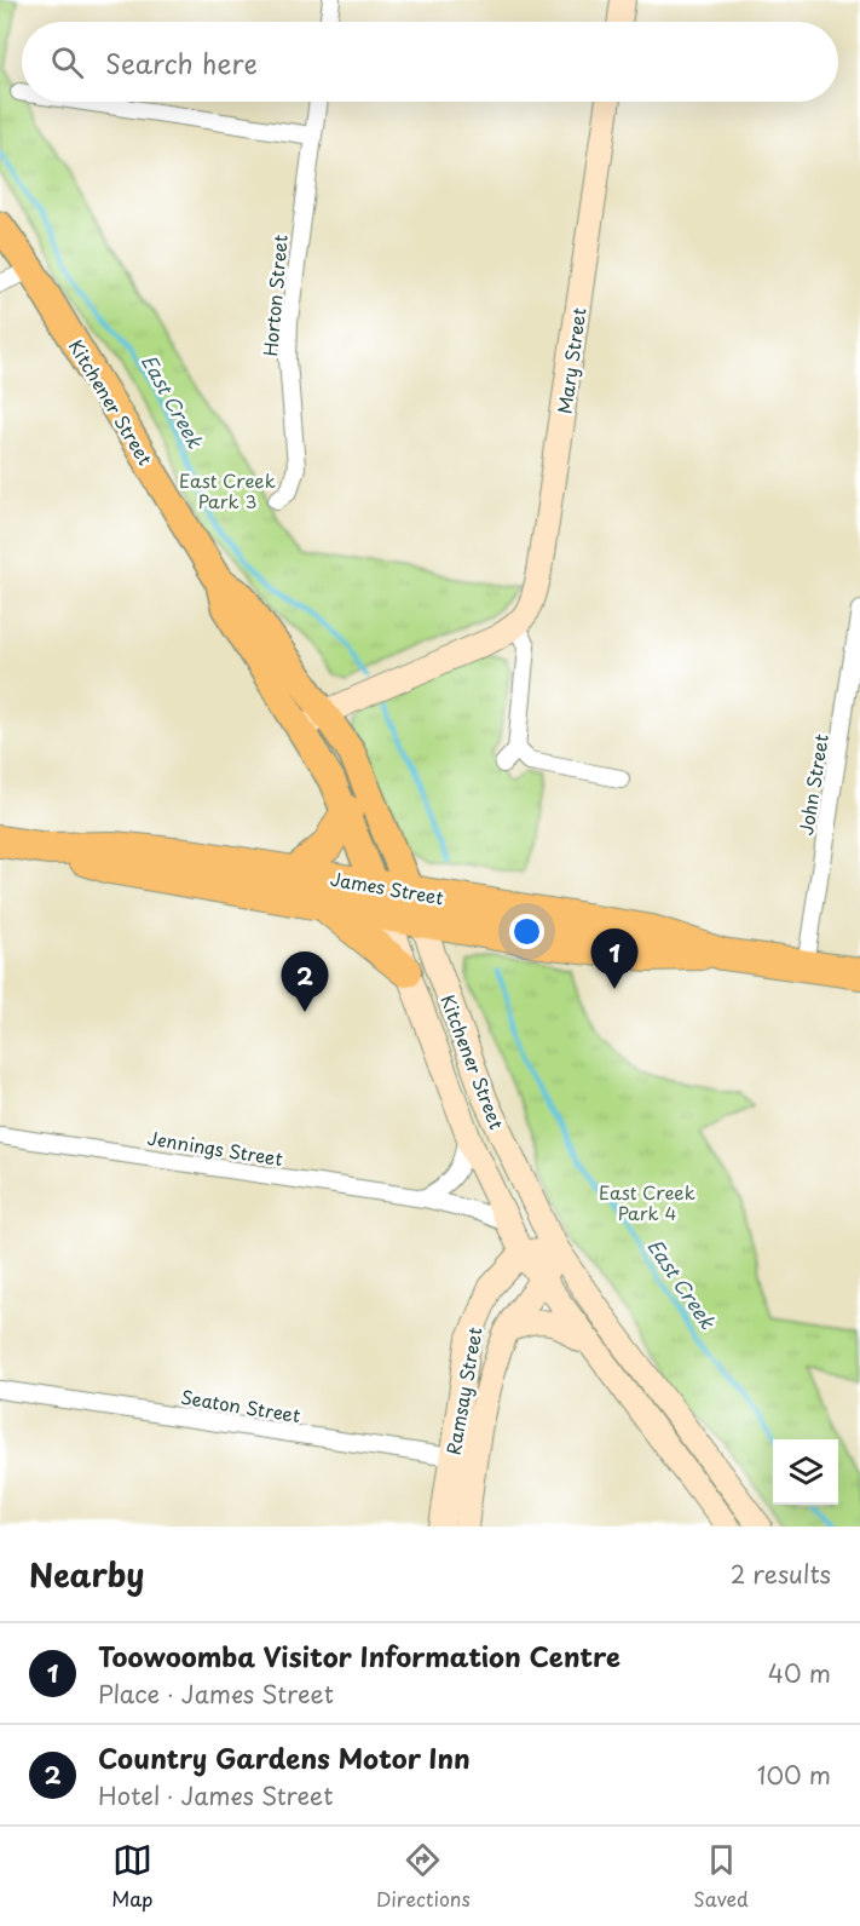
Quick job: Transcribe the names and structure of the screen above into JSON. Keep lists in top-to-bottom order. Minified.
{"streets":{"highway":["James Street"],"main road":["Mary Street","Kitchener Street","Ramsay Street"],"street":["Horton Street","John Street","Jennings Street","Seaton Street"]},"crossings":[["Kitchener Street","James Street"],["Kitchener Street","Jennings Street"],["Kitchener Street","Ramsay Street"],["John Street","James Street"],["Ramsay Street","Seaton Street"]],"water":["East Creek"],"parks":["East Creek Park 3","East Creek Park 4"],"page":{"search":"Search here","pins":["1","2"],"heading":["Nearby","2 results"],"list":[{"mark":"1","name":"Toowoomba Visitor Information Centre","note":"Place · James Street","value":"40 m"},{"mark":"2","name":"Country Gardens Motor Inn","note":"Hotel · James Street","value":"100 m"}],"nav":["Map","Directions","Saved"]}}
